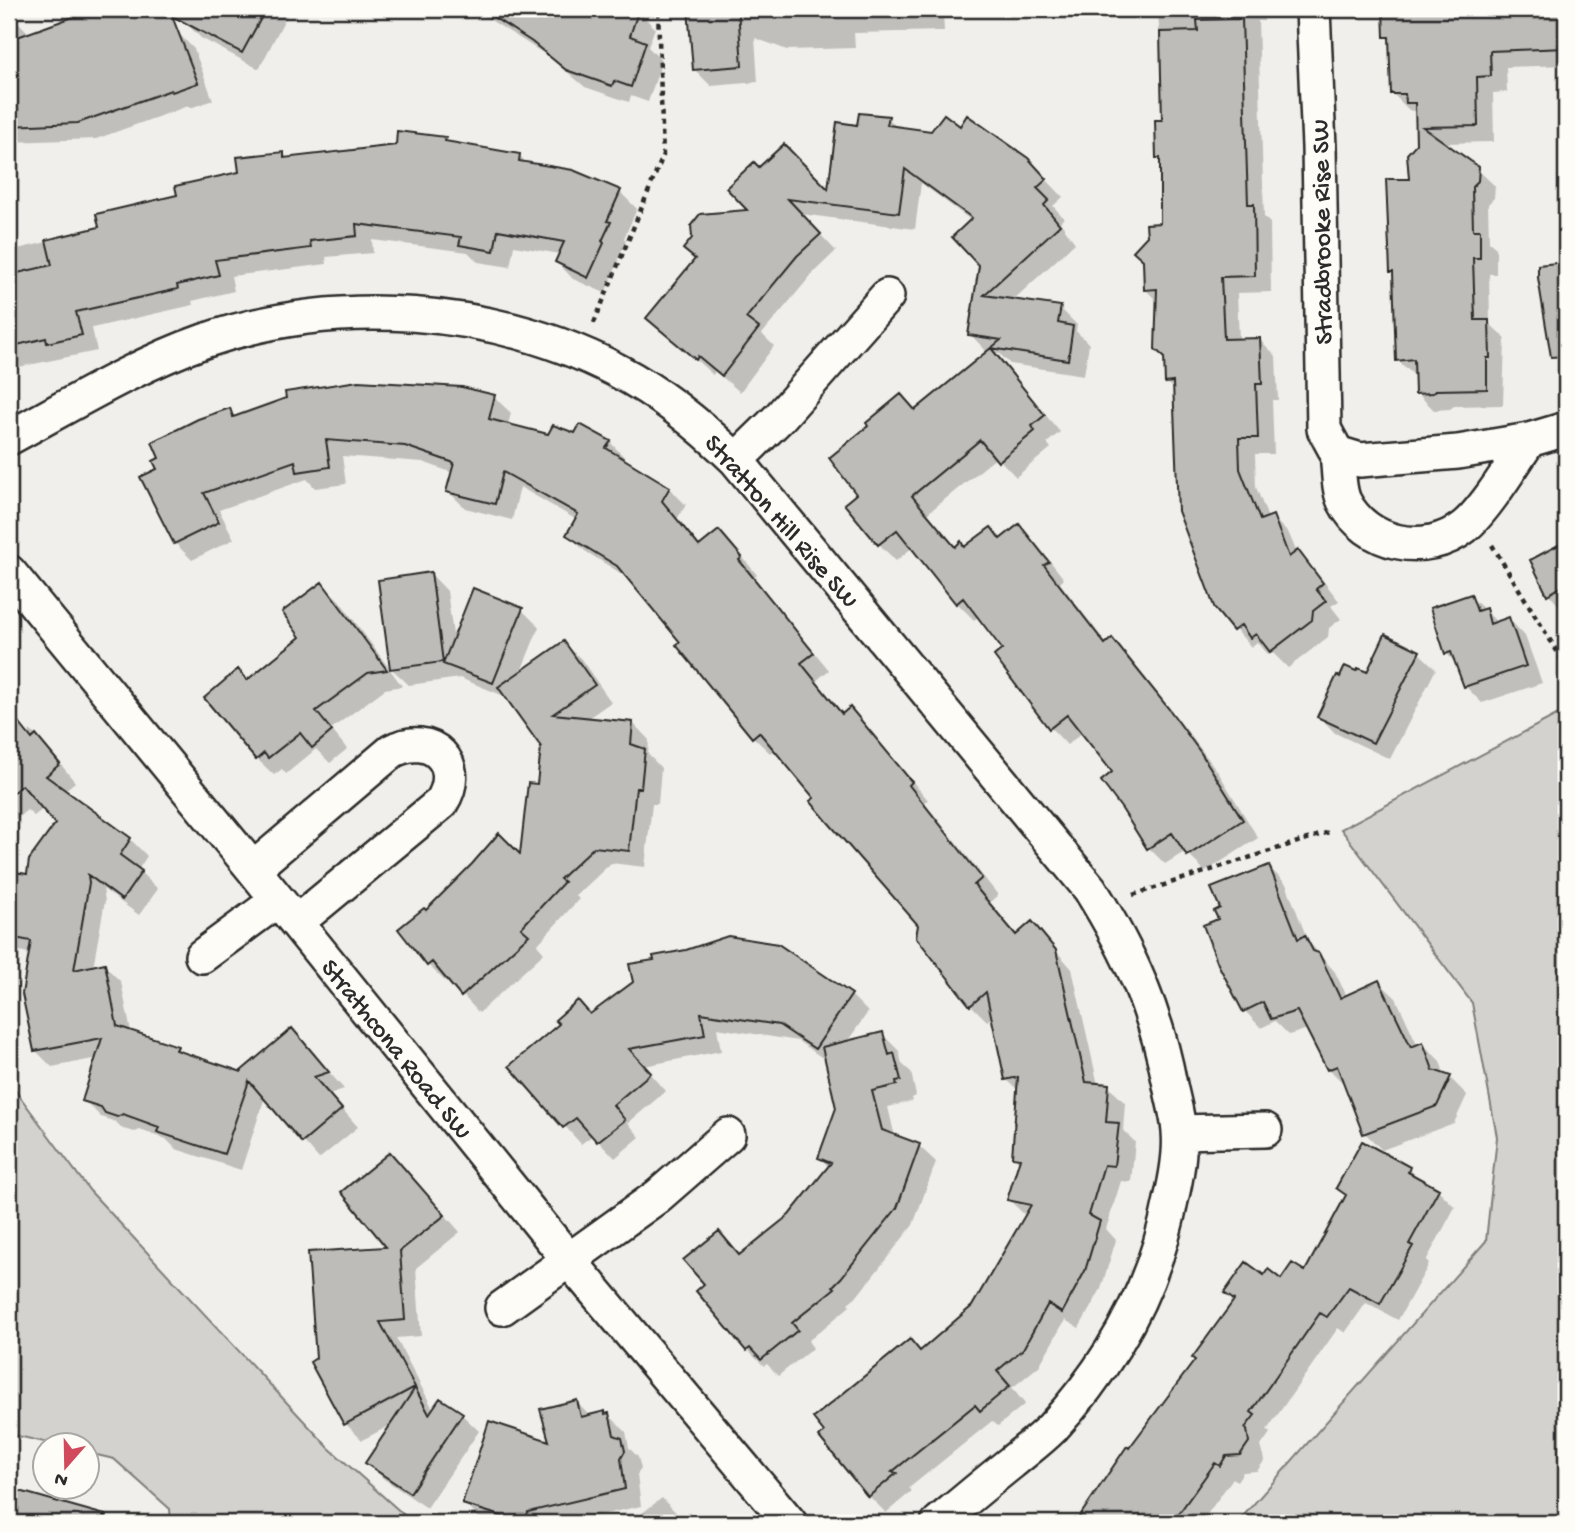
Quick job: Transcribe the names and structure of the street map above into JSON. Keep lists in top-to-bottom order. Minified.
{"streets":{"street":["Stradbrooke Rise SW","Stratton Hill Rise SW","Strathcona Road SW"]},"north":"bottom"}
